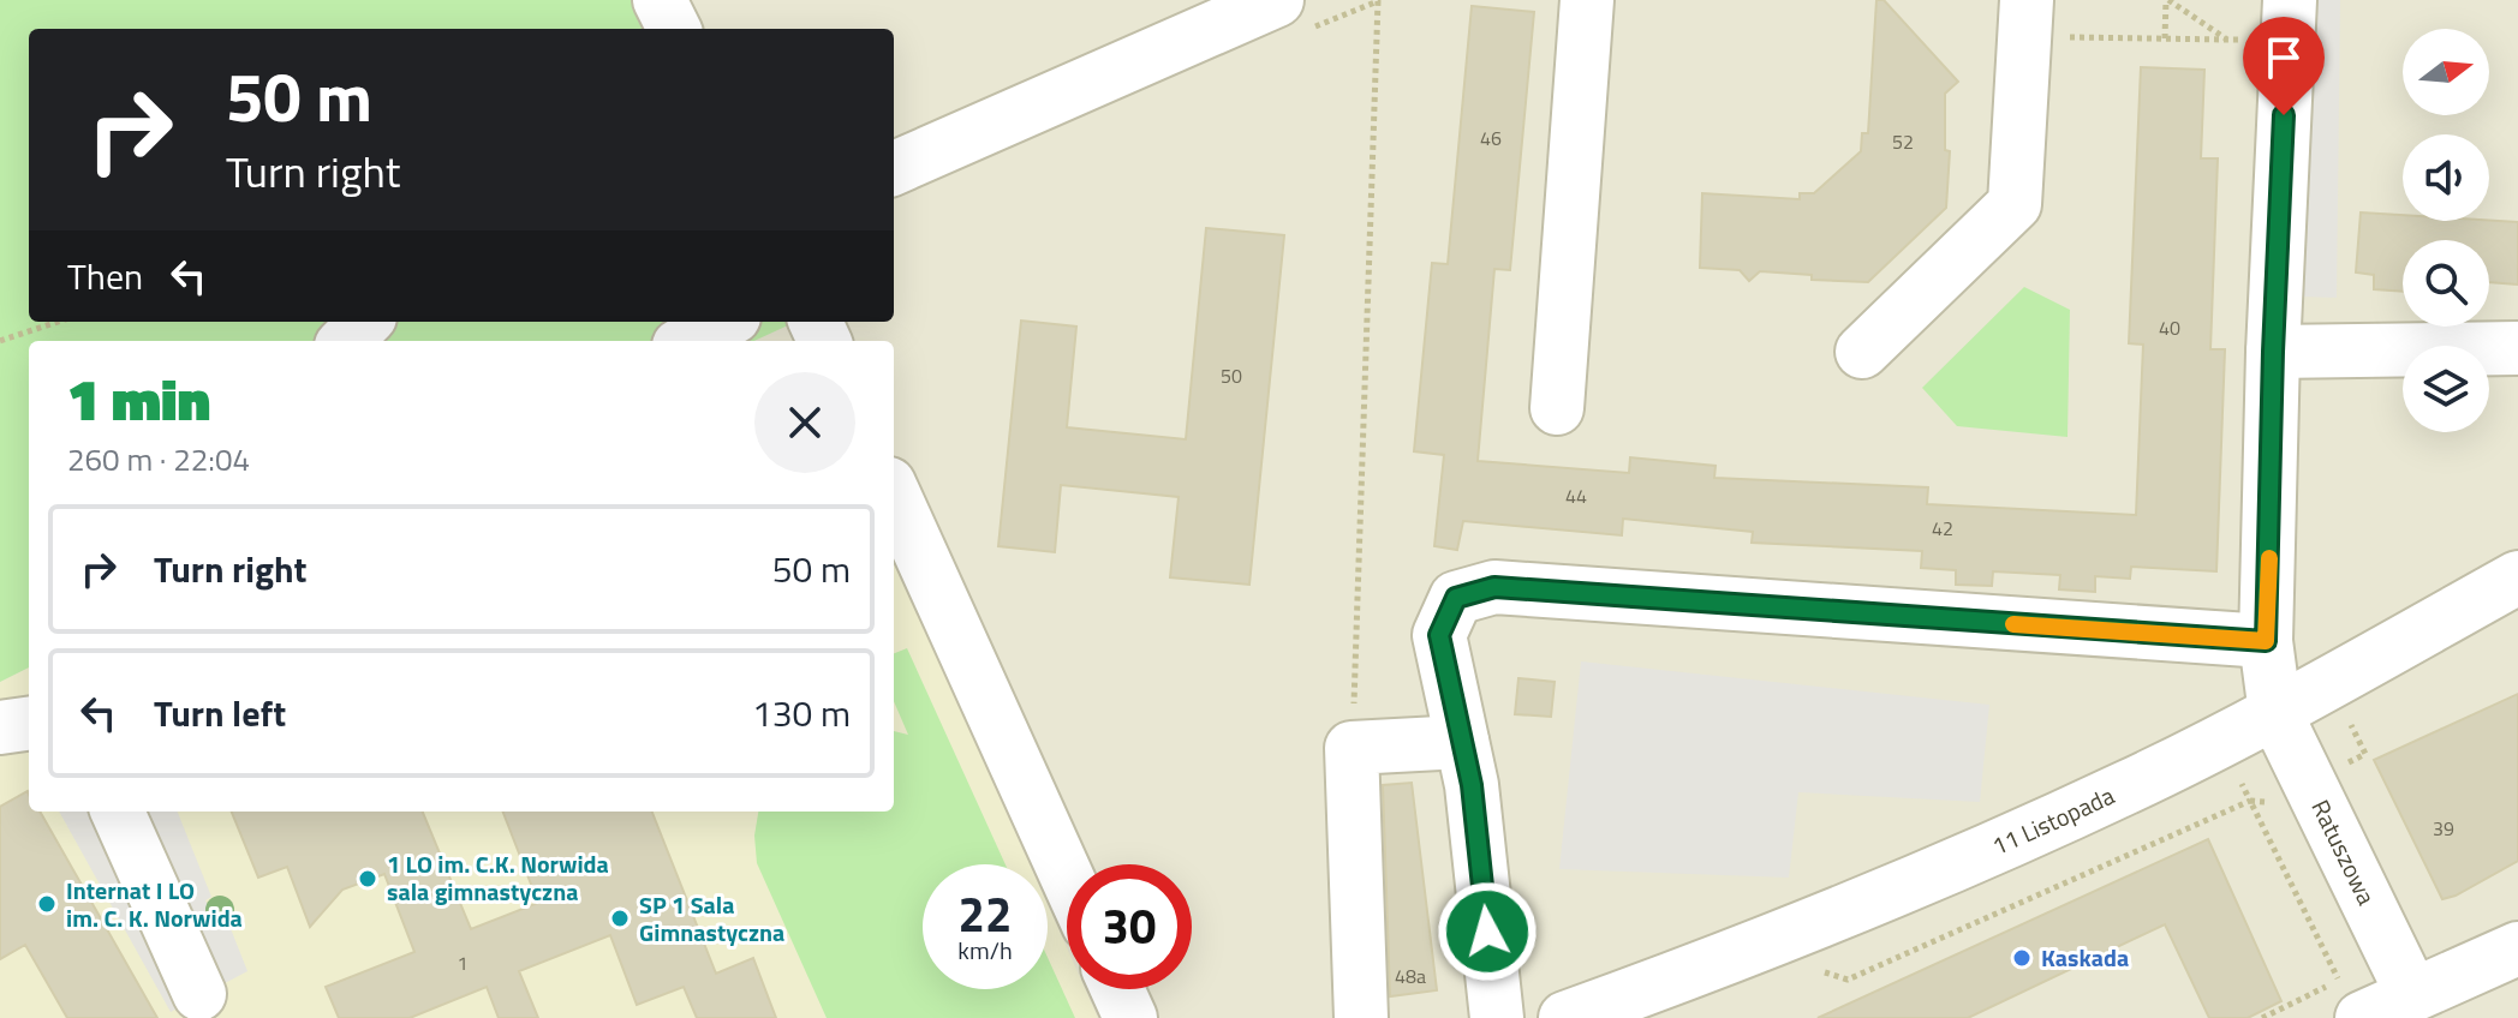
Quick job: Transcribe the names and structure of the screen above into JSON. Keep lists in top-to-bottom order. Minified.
{"streets":{"street":["11 Listopada","Ratuszowa"]},"crossings":[["11 Listopada","Ratuszowa"]],"places":["1 LO im. C.K. Norwida sala gimnastyczna","Internat I LO im. C. K. Norwida","SP 1 Sala Gimnastyczna","Kaskada"],"house_numbers":["46","52","40","50","44","42","39","1","48a"],"north":"right","page":{"turn":["50 m","Turn right"],"then":"Then","heading":["1 min","260 m · 22:04"],"list":[{"name":"Turn right","value":"50 m"},{"name":"Turn left","value":"130 m"}],"speed":"22 km/h","limit":"30"}}
